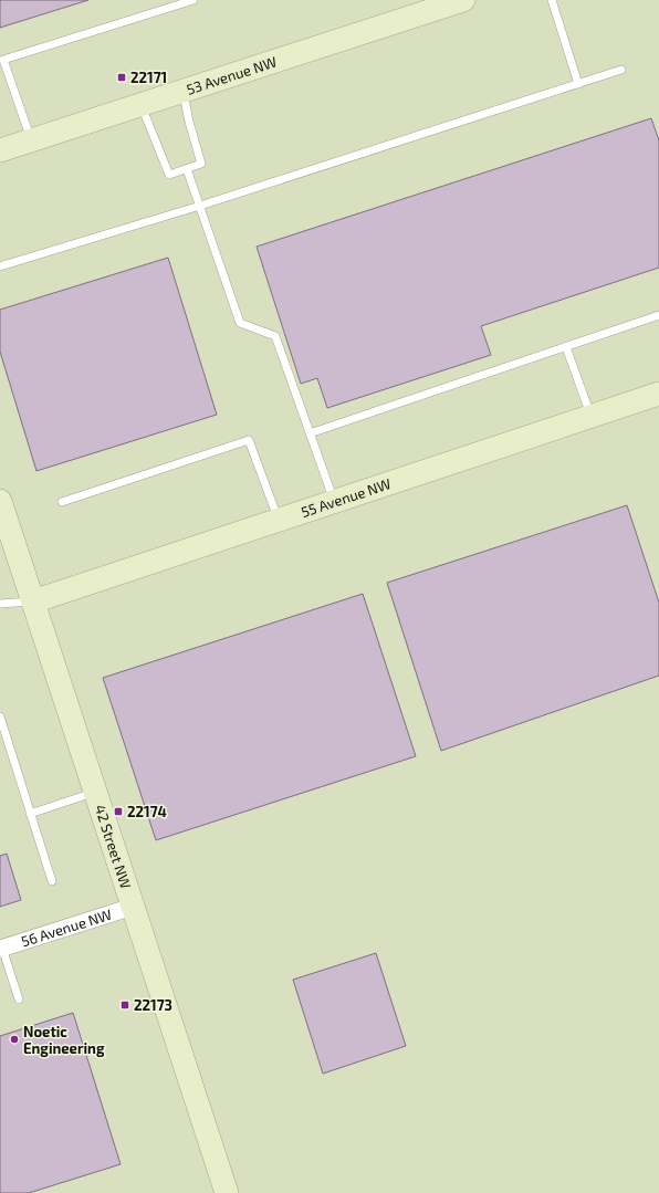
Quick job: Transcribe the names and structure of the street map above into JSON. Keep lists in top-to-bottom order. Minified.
{"streets":{"street":["53 Avenue NW","55 Avenue NW","42 Street NW","56 Avenue NW"]},"crossings":[["55 Avenue NW","42 Street NW"],["42 Street NW","56 Avenue NW"]],"places":{"transit":["22171","22174","22173"],"other":["Noetic Engineering"]}}
